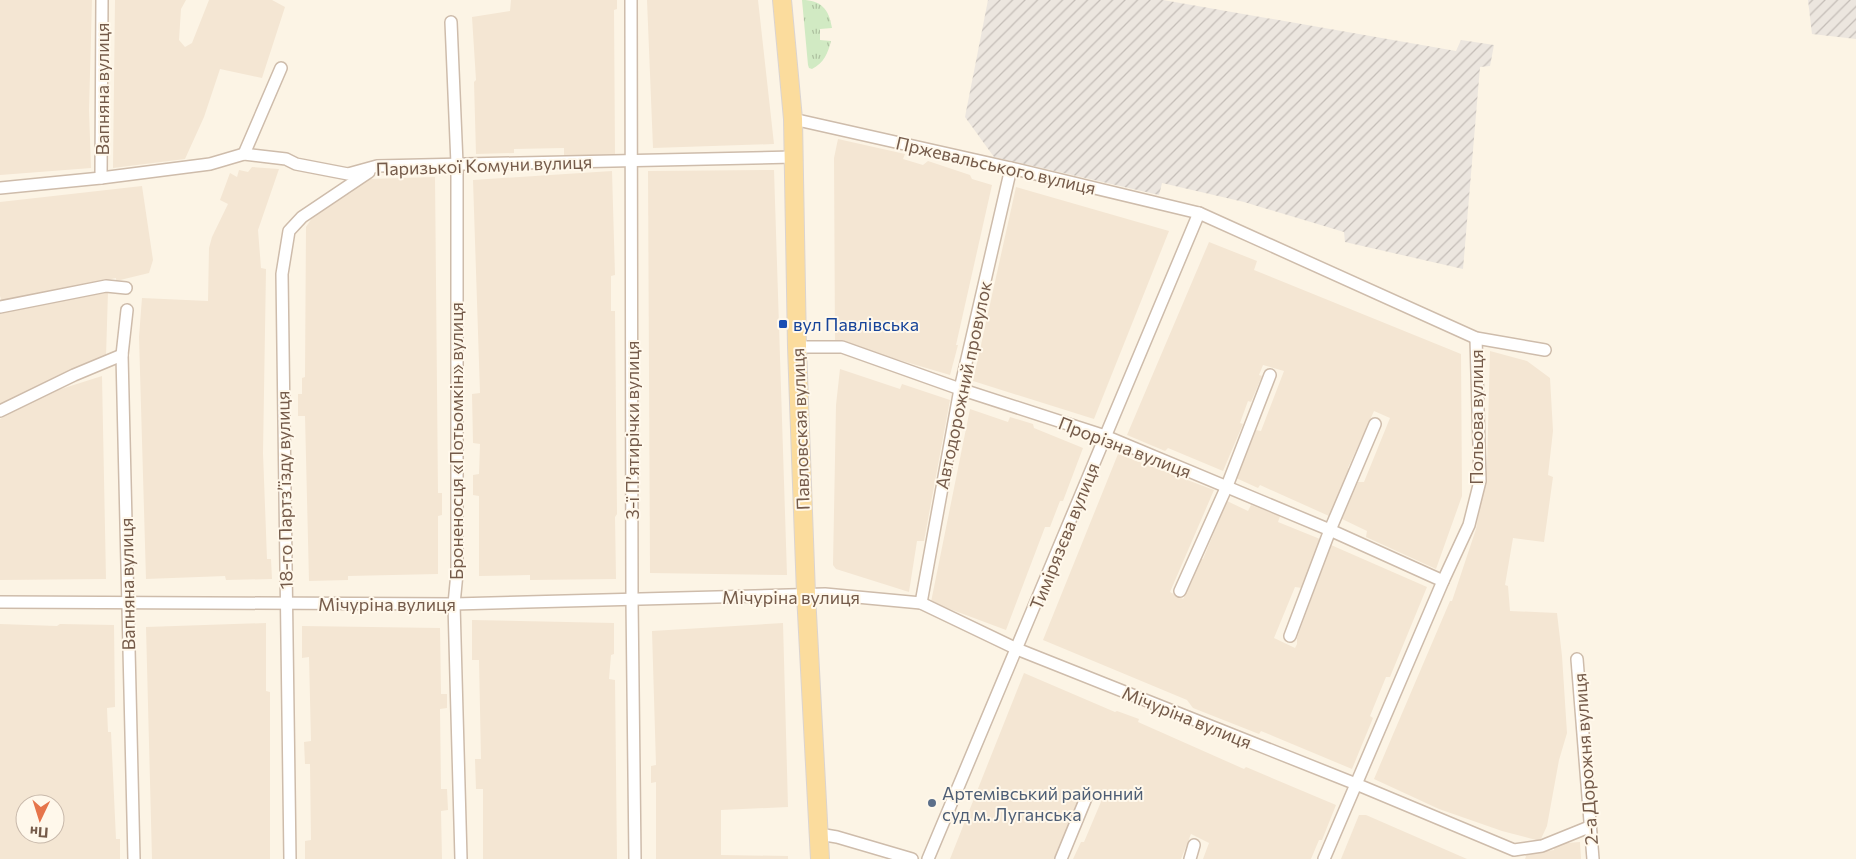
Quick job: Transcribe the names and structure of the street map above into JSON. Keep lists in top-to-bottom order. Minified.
{"streets":{"main road":["Павловская вулиця"],"street":["Вапняна вулиця","Паризької Комуни вулиця","Пржевальського вулиця","Автодорожний провулок","Польова вулиця","3-ї П’ятирічки вулиця","Броненосця «Потьомкін» вулиця","Прорізна вулиця","18-го Партз’їзду вулиця","Тимірязєва вулиця","Мічуріна вулиця","2-а Дорожня вулиця"]},"crossings":[["Вапняна вулиця","Паризької Комуни вулиця"],["Вапняна вулиця","Мічуріна вулиця"],["Паризької Комуни вулиця","Павловская вулиця"],["Паризької Комуни вулиця","3-ї П’ятирічки вулиця"],["Паризької Комуни вулиця","Броненосця «Потьомкін» вулиця"],["Паризької Комуни вулиця","18-го Партз’їзду вулиця"],["Пржевальського вулиця","Автодорожний провулок"],["Пржевальського вулиця","Польова вулиця"],["Пржевальського вулиця","Павловская вулиця"],["Пржевальського вулиця","Тимірязєва вулиця"],["Автодорожний провулок","Прорізна вулиця"],["Автодорожний провулок","Мічуріна вулиця"],["Польова вулиця","Прорізна вулиця"],["Польова вулиця","Тимірязєва вулиця"],["Польова вулиця","Мічуріна вулиця"],["Павловская вулиця","Прорізна вулиця"],["Павловская вулиця","Мічуріна вулиця"],["3-ї П’ятирічки вулиця","Мічуріна вулиця"],["Броненосця «Потьомкін» вулиця","Мічуріна вулиця"],["Прорізна вулиця","Тимірязєва вулиця"],["18-го Партз’їзду вулиця","Мічуріна вулиця"],["Тимірязєва вулиця","Мічуріна вулиця"],["Мічуріна вулиця","2-а Дорожня вулиця"]],"places":{"transit":["вул Павлівська"],"other":["Артемівський районний суд м. Луганська"]},"north":"bottom"}
